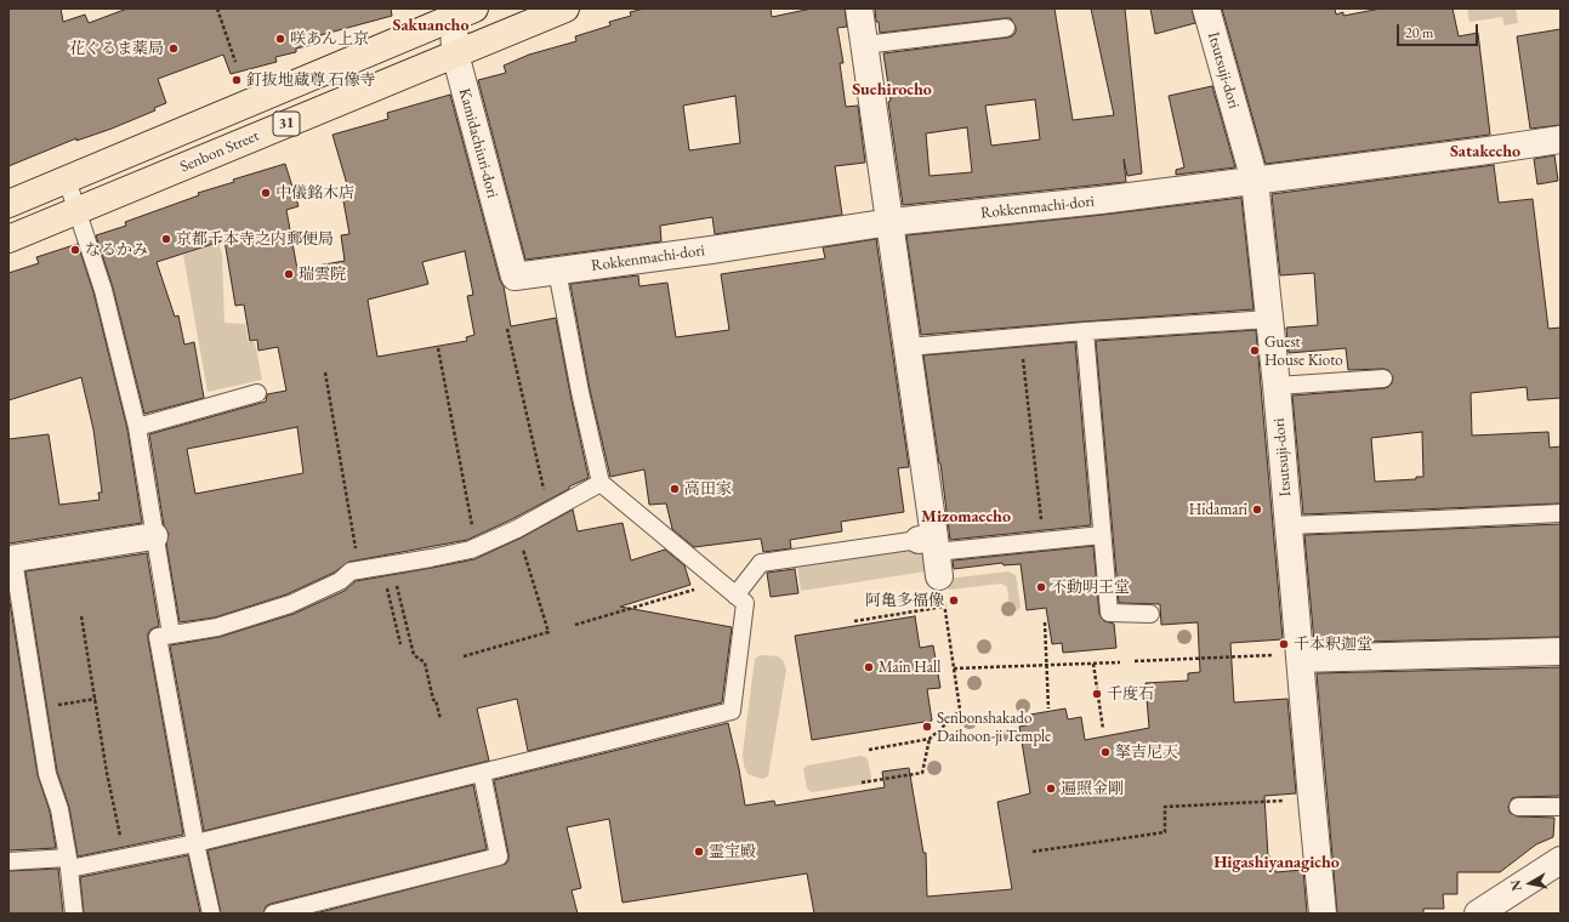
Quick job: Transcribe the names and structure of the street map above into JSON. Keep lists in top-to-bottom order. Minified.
{"streets":{"main road":["31","Senbon Street"],"street":["Itsutsuji-dori","Kamidachiuri-dori","Rokkenmachi-dori"]},"crossings":[["Itsutsuji-dori","Rokkenmachi-dori"],["31","Kamidachiuri-dori"],["Kamidachiuri-dori","Senbon Street"],["Kamidachiuri-dori","Rokkenmachi-dori"]],"districts":["Sakuancho","Suehirocho","Satakecho","Mizomaecho","Higashiyanagicho"],"places":["咲あん上京","花ぐるま薬局","釘抜地蔵尊 石像寺","中儀銘木店","京都千本寺之内郵便局","なるかみ","瑞雲院","Guest House Kioto","高田家","Hidamari","不動明王堂","阿亀多福像","千本釈迦堂","Main Hall","千度石","Senbonshakado Daihoon-ji Temple","拏吉尼天","遍照金剛","霊宝殿"],"scale_bar":"20 m","north":"left"}
